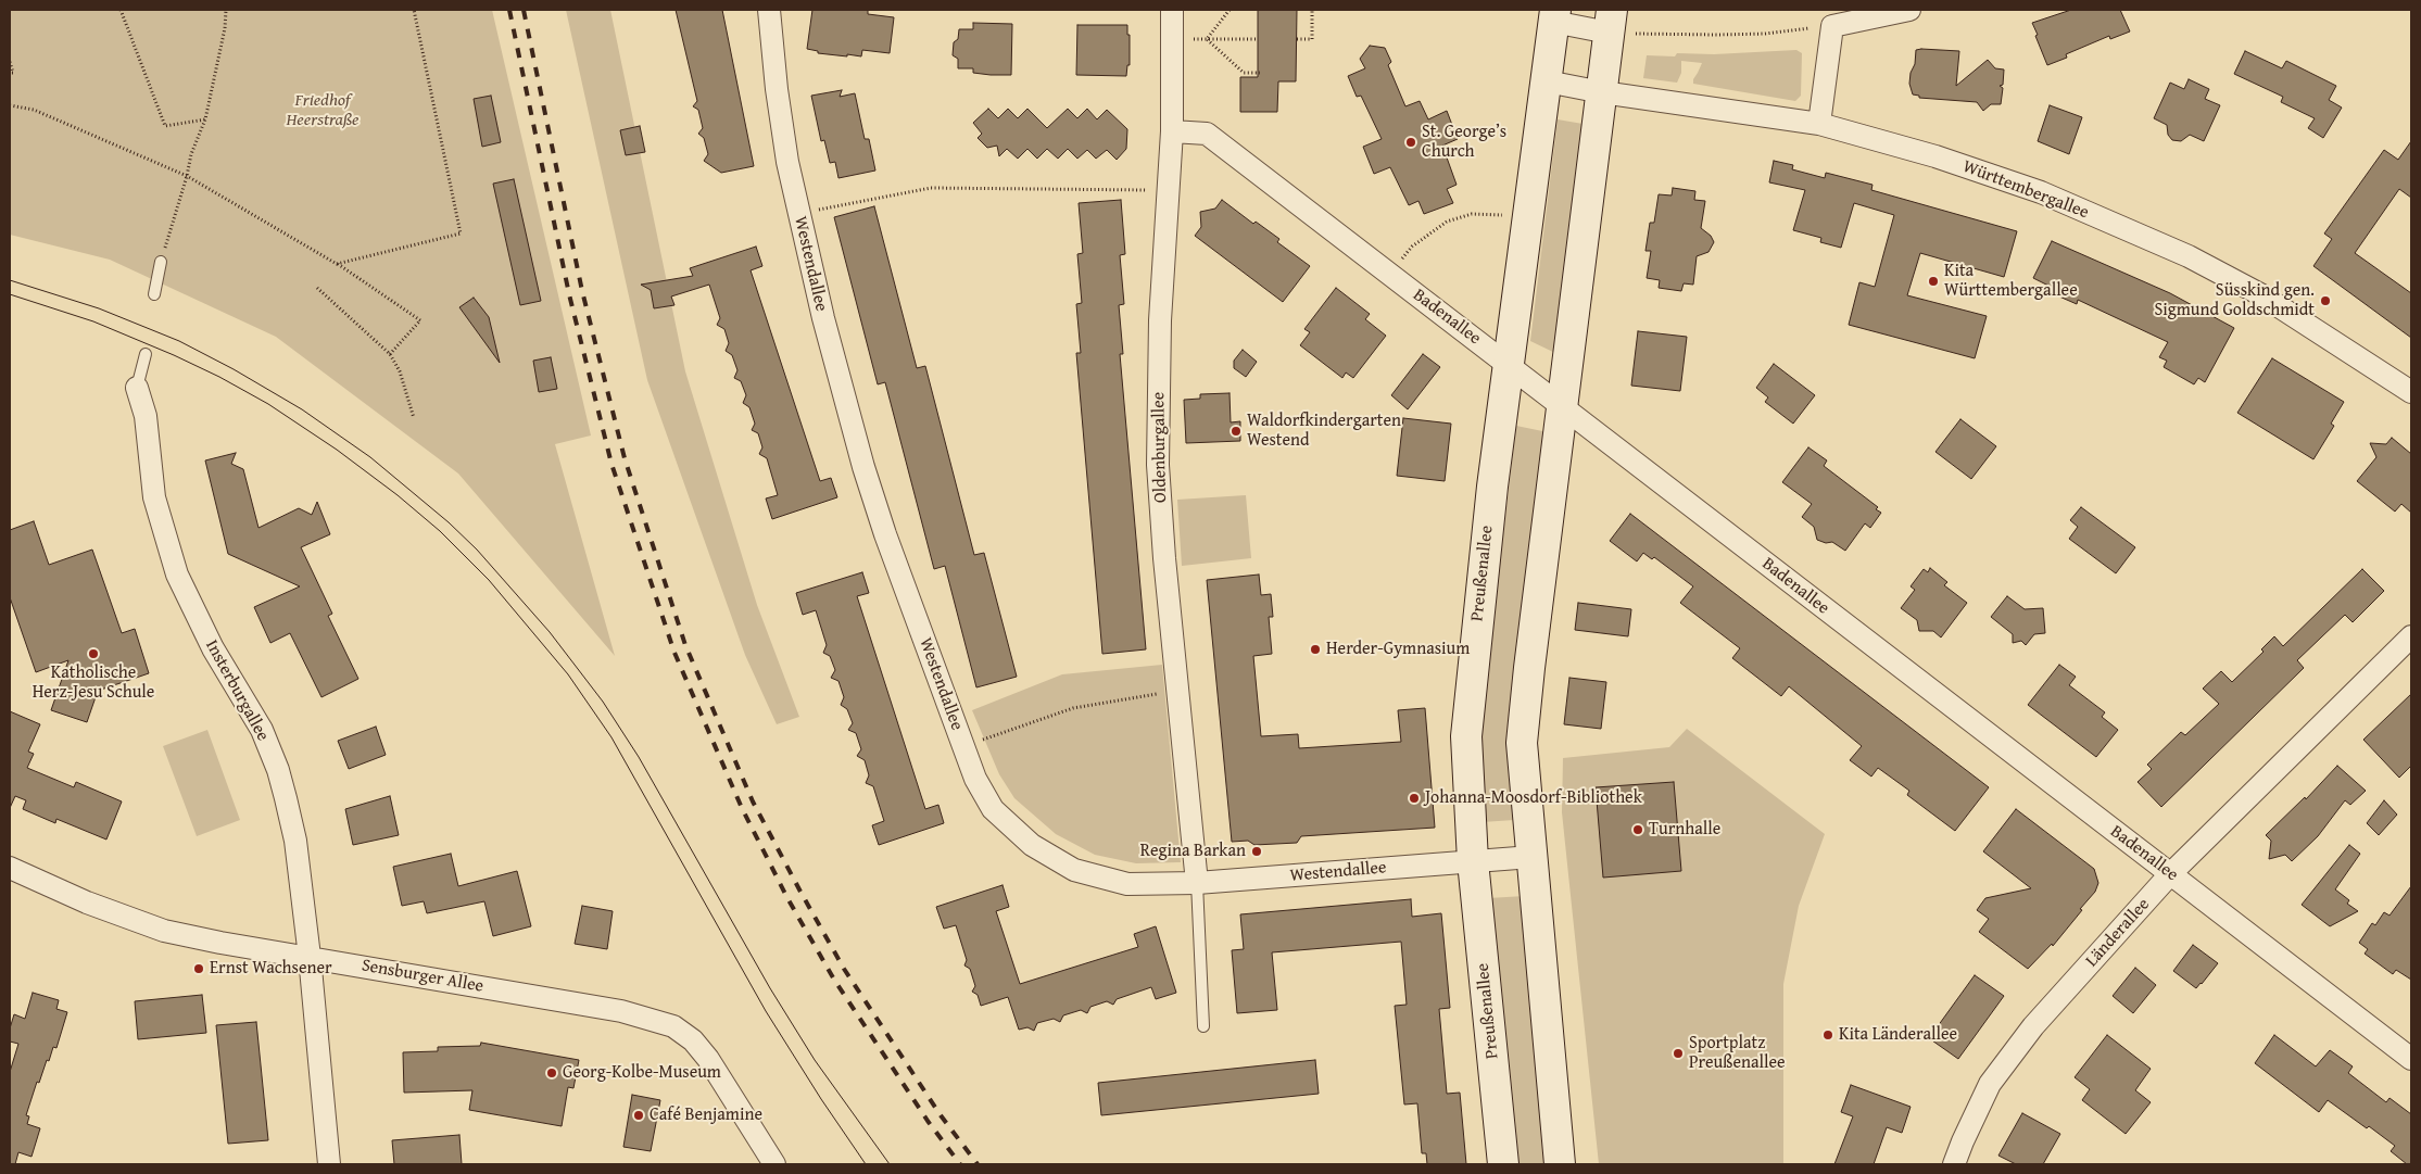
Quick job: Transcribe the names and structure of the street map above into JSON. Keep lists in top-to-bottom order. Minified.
{"streets":{"street":["Württembergallee","Westendallee","Badenallee","Oldenburgallee","Preußenallee","Insterburgallee","Länderallee","Sensburger Allee"]},"crossings":[["Württembergallee","Preußenallee"],["Westendallee","Oldenburgallee"],["Westendallee","Preußenallee"],["Badenallee","Oldenburgallee"],["Badenallee","Preußenallee"],["Badenallee","Länderallee"],["Insterburgallee","Sensburger Allee"]],"parks":["Friedhof Heerstraße"],"places":["St. George’s Church","Kita Württembergallee","Süsskind gen. Sigmund Goldschmidt","Waldorfkindergarten Westend","Herder-Gymnasium","Katholische Herz-Jesu Schule","Johanna-Moosdorf-Bibliothek","Turnhalle","Regina Barkan","Ernst Wachsener","Kita Länderallee","Sportplatz Preußenallee","Georg-Kolbe-Museum","Café Benjamine"]}
